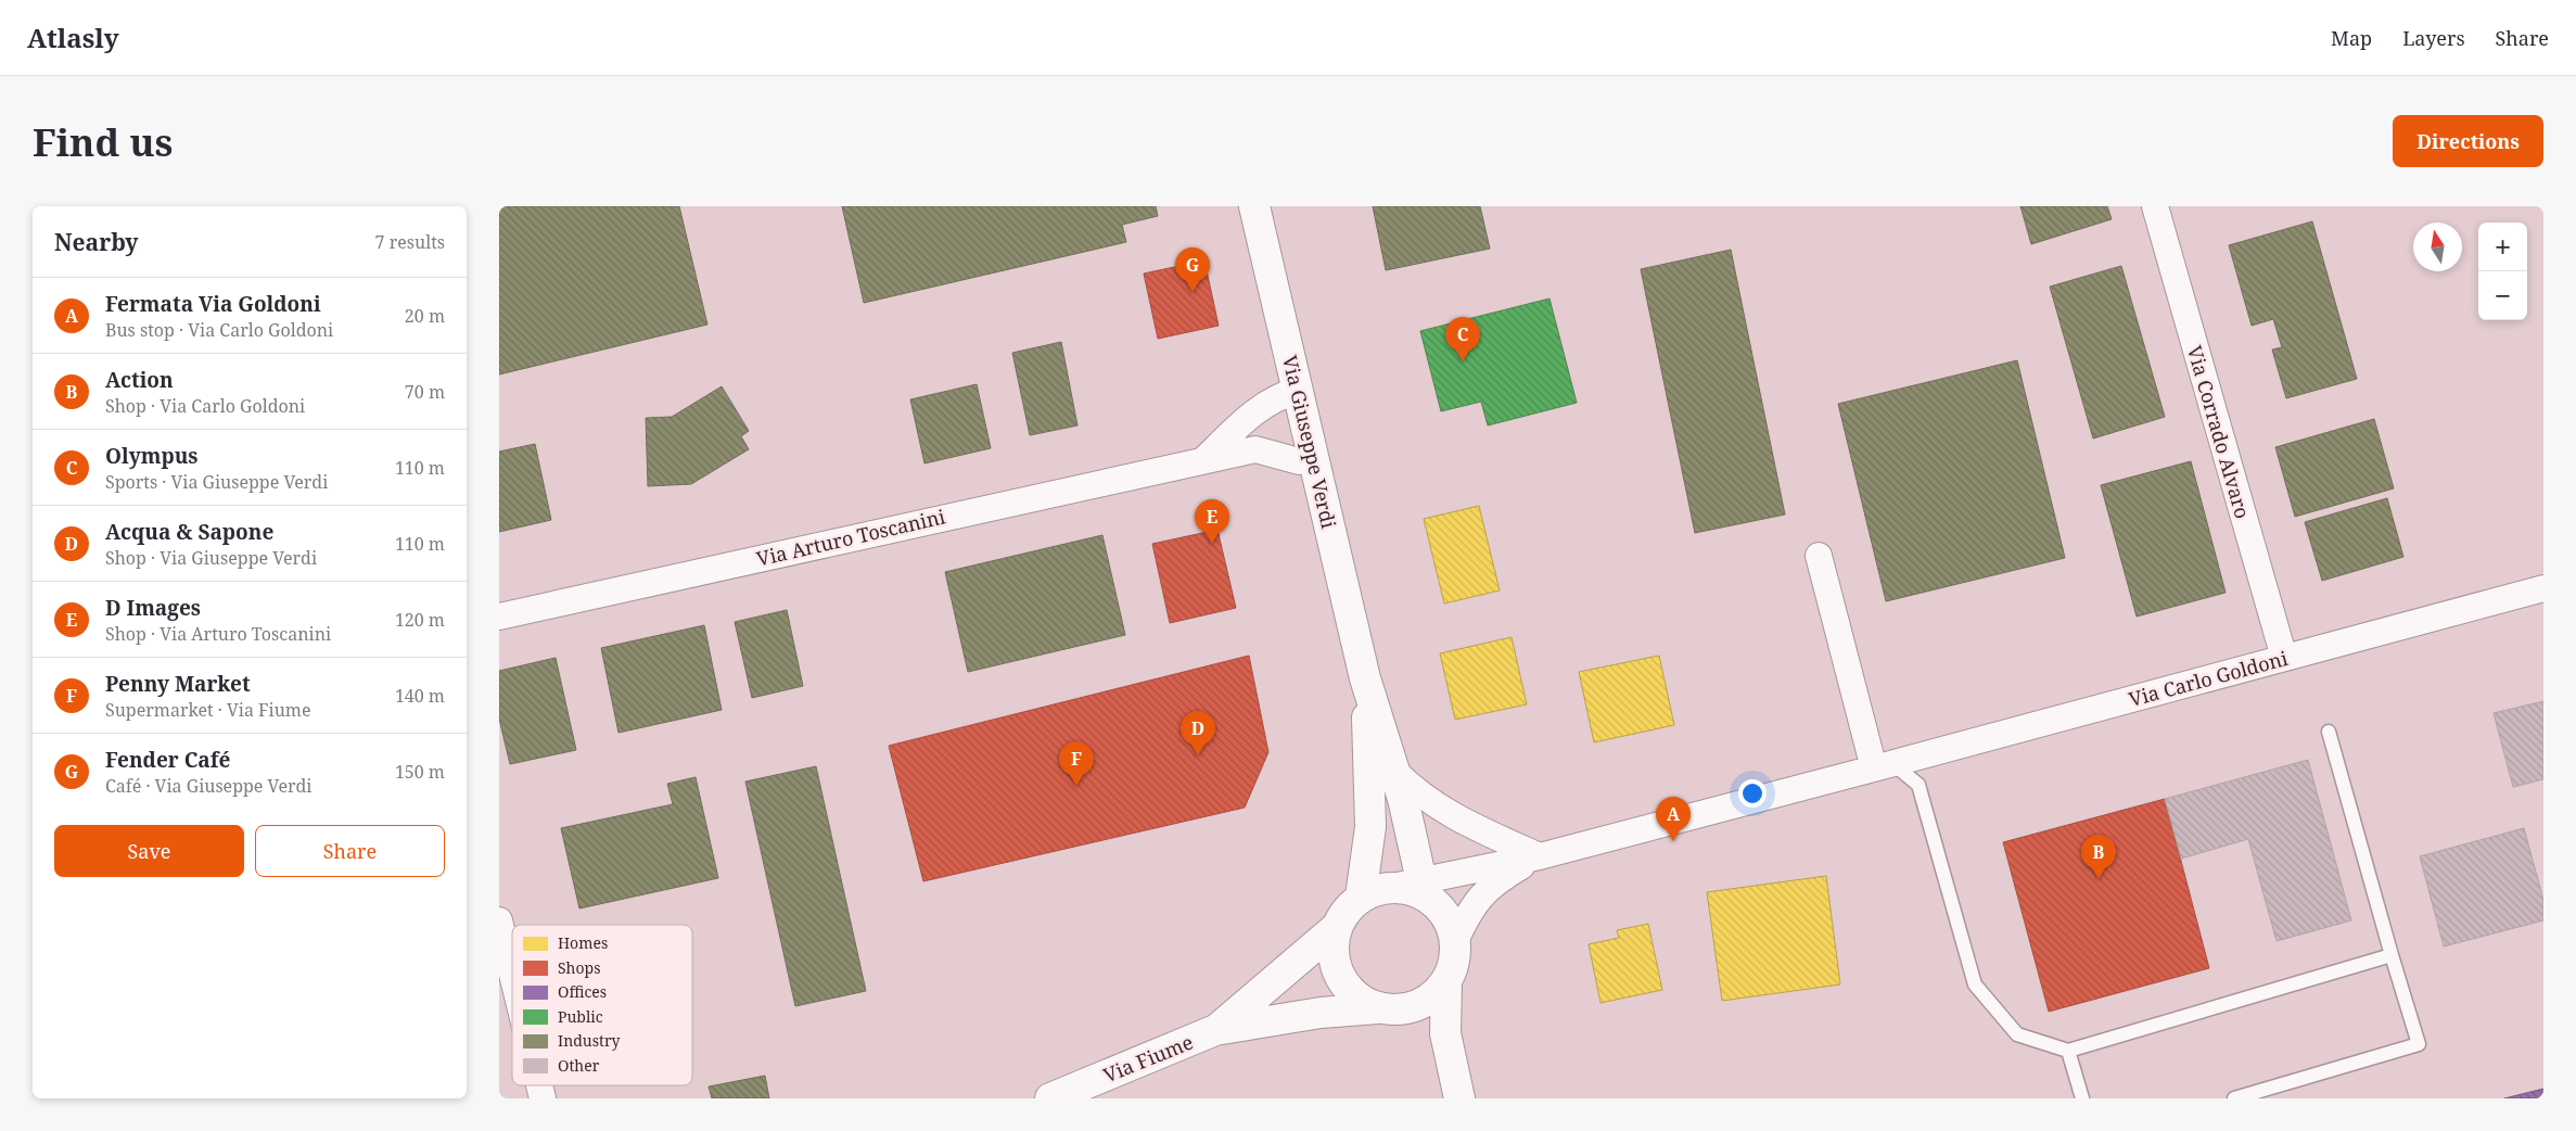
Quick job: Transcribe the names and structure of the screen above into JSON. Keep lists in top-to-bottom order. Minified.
{"streets":{"street":["Via Corrado Alvaro","Via Giuseppe Verdi","Via Arturo Toscanini","Via Carlo Goldoni","Via Fiume"]},"crossings":[["Via Corrado Alvaro","Via Carlo Goldoni"],["Via Giuseppe Verdi","Via Arturo Toscanini"],["Via Giuseppe Verdi","Via Carlo Goldoni"],["Via Giuseppe Verdi","Via Fiume"],["Via Carlo Goldoni","Via Fiume"]],"legend":["Homes","Shops","Offices","Public","Industry","Other"],"north":"top","page":{"header":"Atlasly","nav":["Map","Layers","Share"],"buttons":["Directions",["Save","Share"]],"title":"Find us","heading":["Nearby","7 results"],"map_buttons":["+","−"],"pins":["G","C","E","D","F","A","B"],"list":[{"mark":"A","name":"Fermata Via Goldoni","note":"Bus stop · Via Carlo Goldoni","value":"20 m"},{"mark":"B","name":"Action","note":"Shop · Via Carlo Goldoni","value":"70 m"},{"mark":"C","name":"Olympus","note":"Sports · Via Giuseppe Verdi","value":"110 m"},{"mark":"D","name":"Acqua & Sapone","note":"Shop · Via Giuseppe Verdi","value":"110 m"},{"mark":"E","name":"D Images","note":"Shop · Via Arturo Toscanini","value":"120 m"},{"mark":"F","name":"Penny Market","note":"Supermarket · Via Fiume","value":"140 m"},{"mark":"G","name":"Fender Café","note":"Café · Via Giuseppe Verdi","value":"150 m"}]}}
